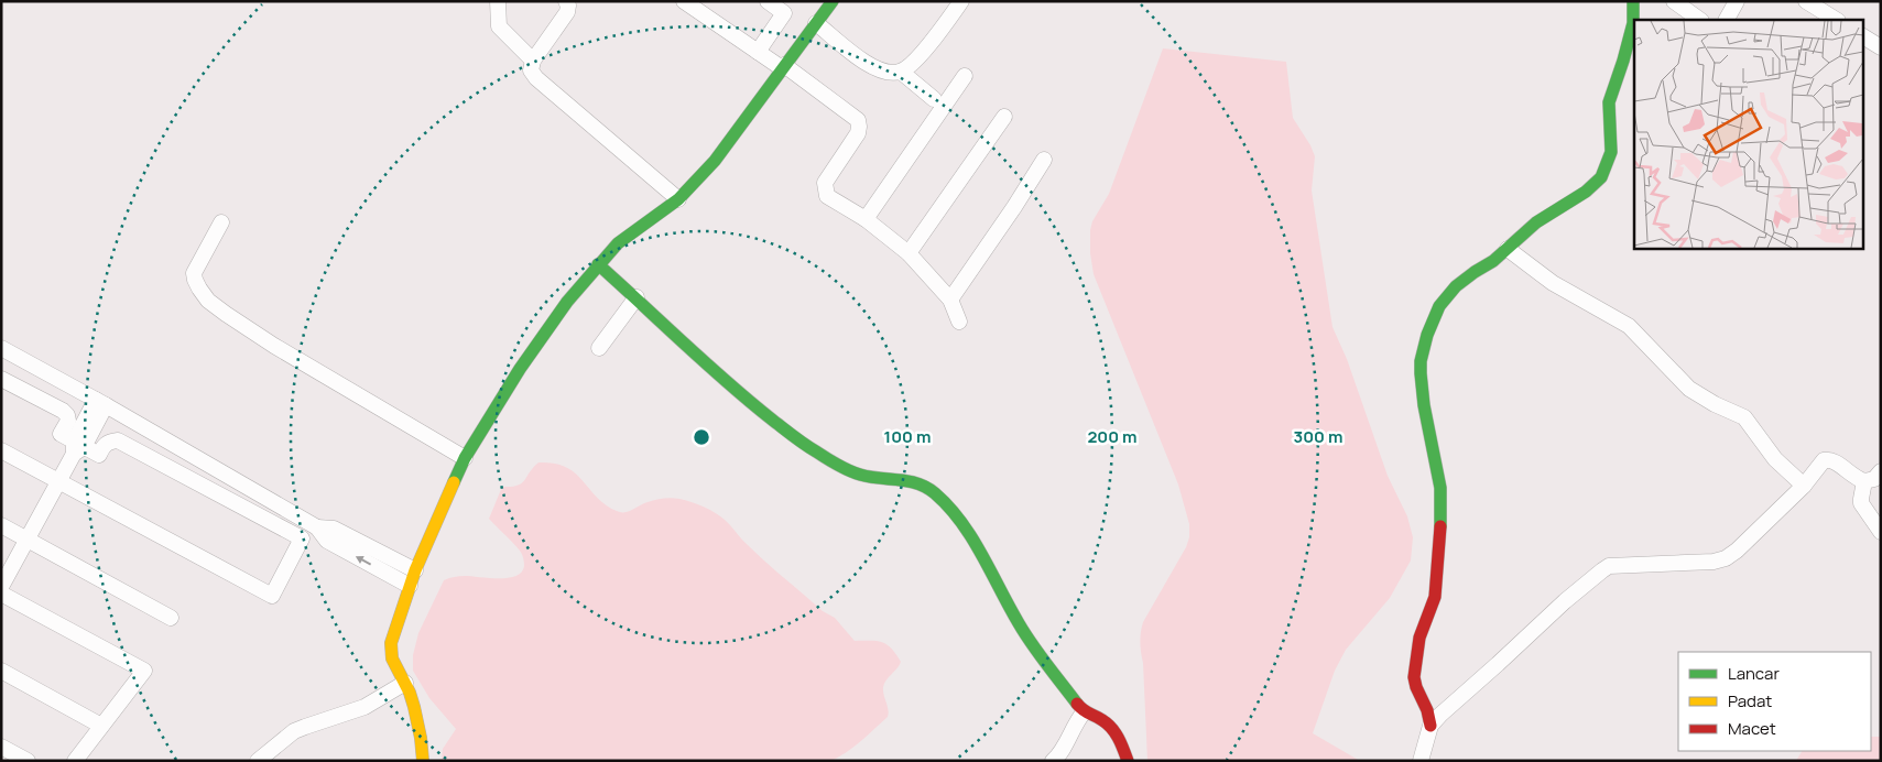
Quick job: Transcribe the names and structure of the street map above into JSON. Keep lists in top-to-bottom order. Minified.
{"legend":["Lancar","Padat","Macet"],"rings":["100 m","200 m","300 m"]}
